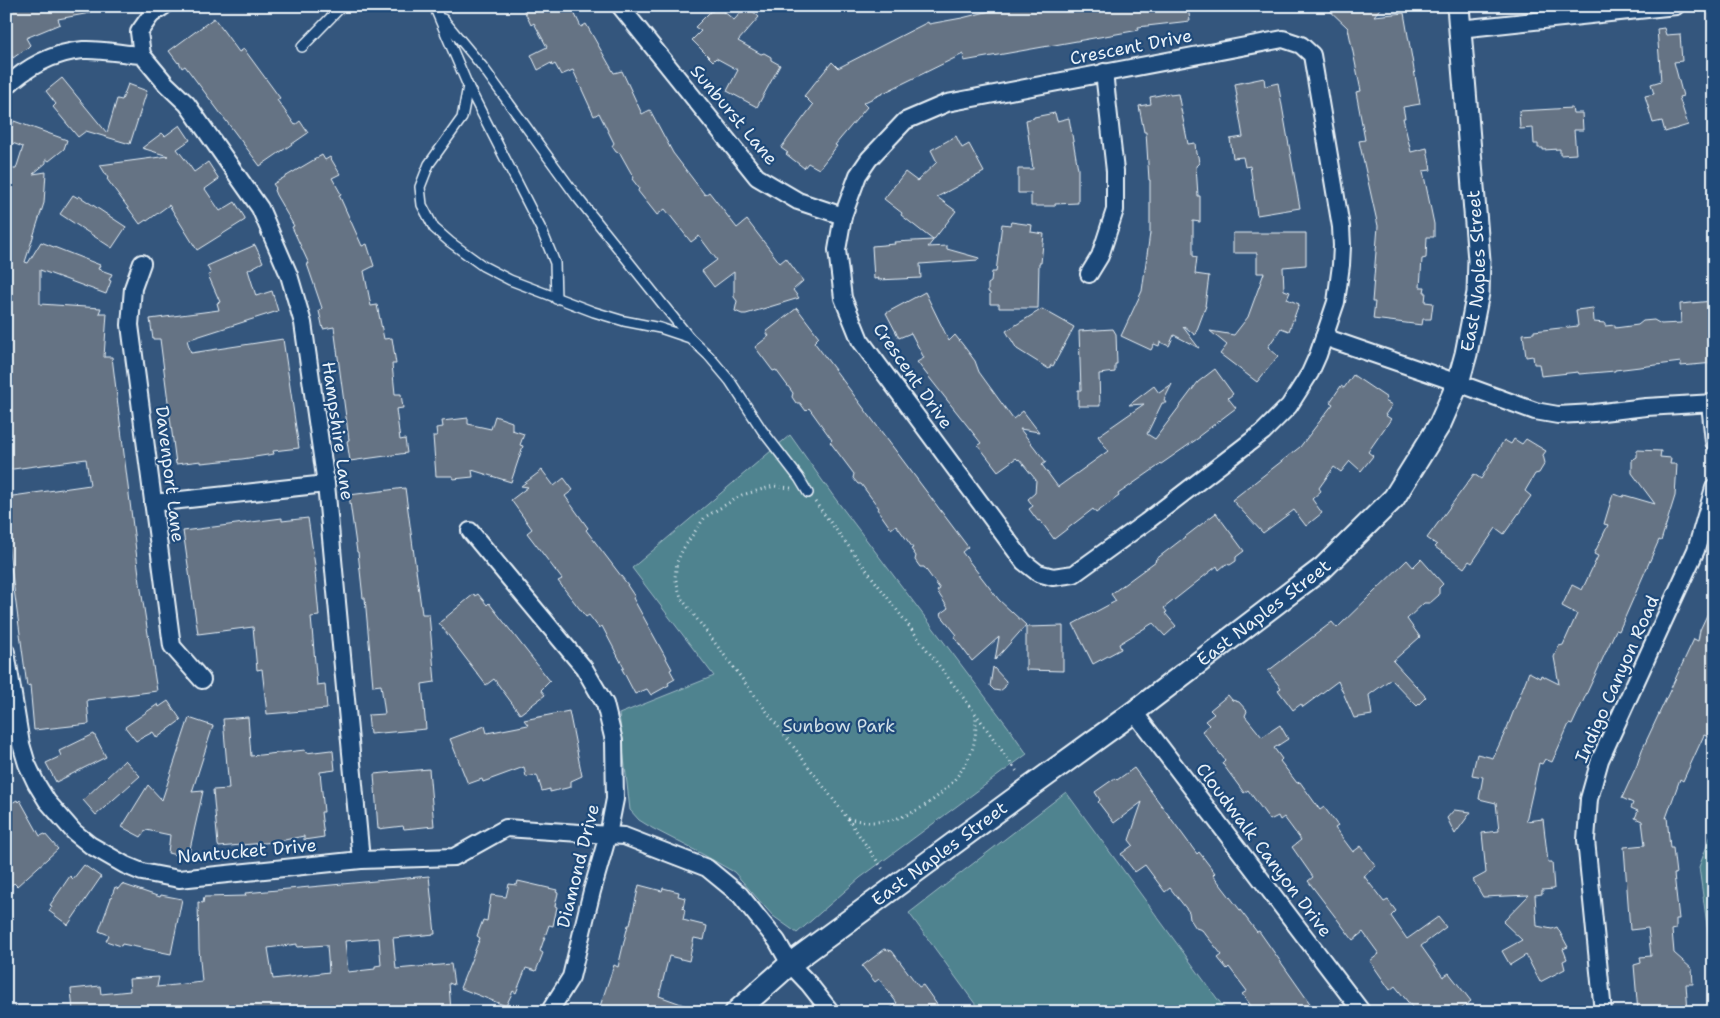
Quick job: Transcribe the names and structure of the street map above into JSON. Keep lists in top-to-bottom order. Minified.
{"streets":{"street":["Crescent Drive","Sunburst Lane","East Naples Street","Hampshire Lane","Davenport Lane","Indigo Canyon Road","Cloudwalk Canyon Drive","Nantucket Drive","Diamond Drive"]},"crossings":[["Crescent Drive","Sunburst Lane"],["East Naples Street","Cloudwalk Canyon Drive"],["Hampshire Lane","Nantucket Drive"],["Nantucket Drive","Diamond Drive"]],"parks":["Sunbow Park"]}
